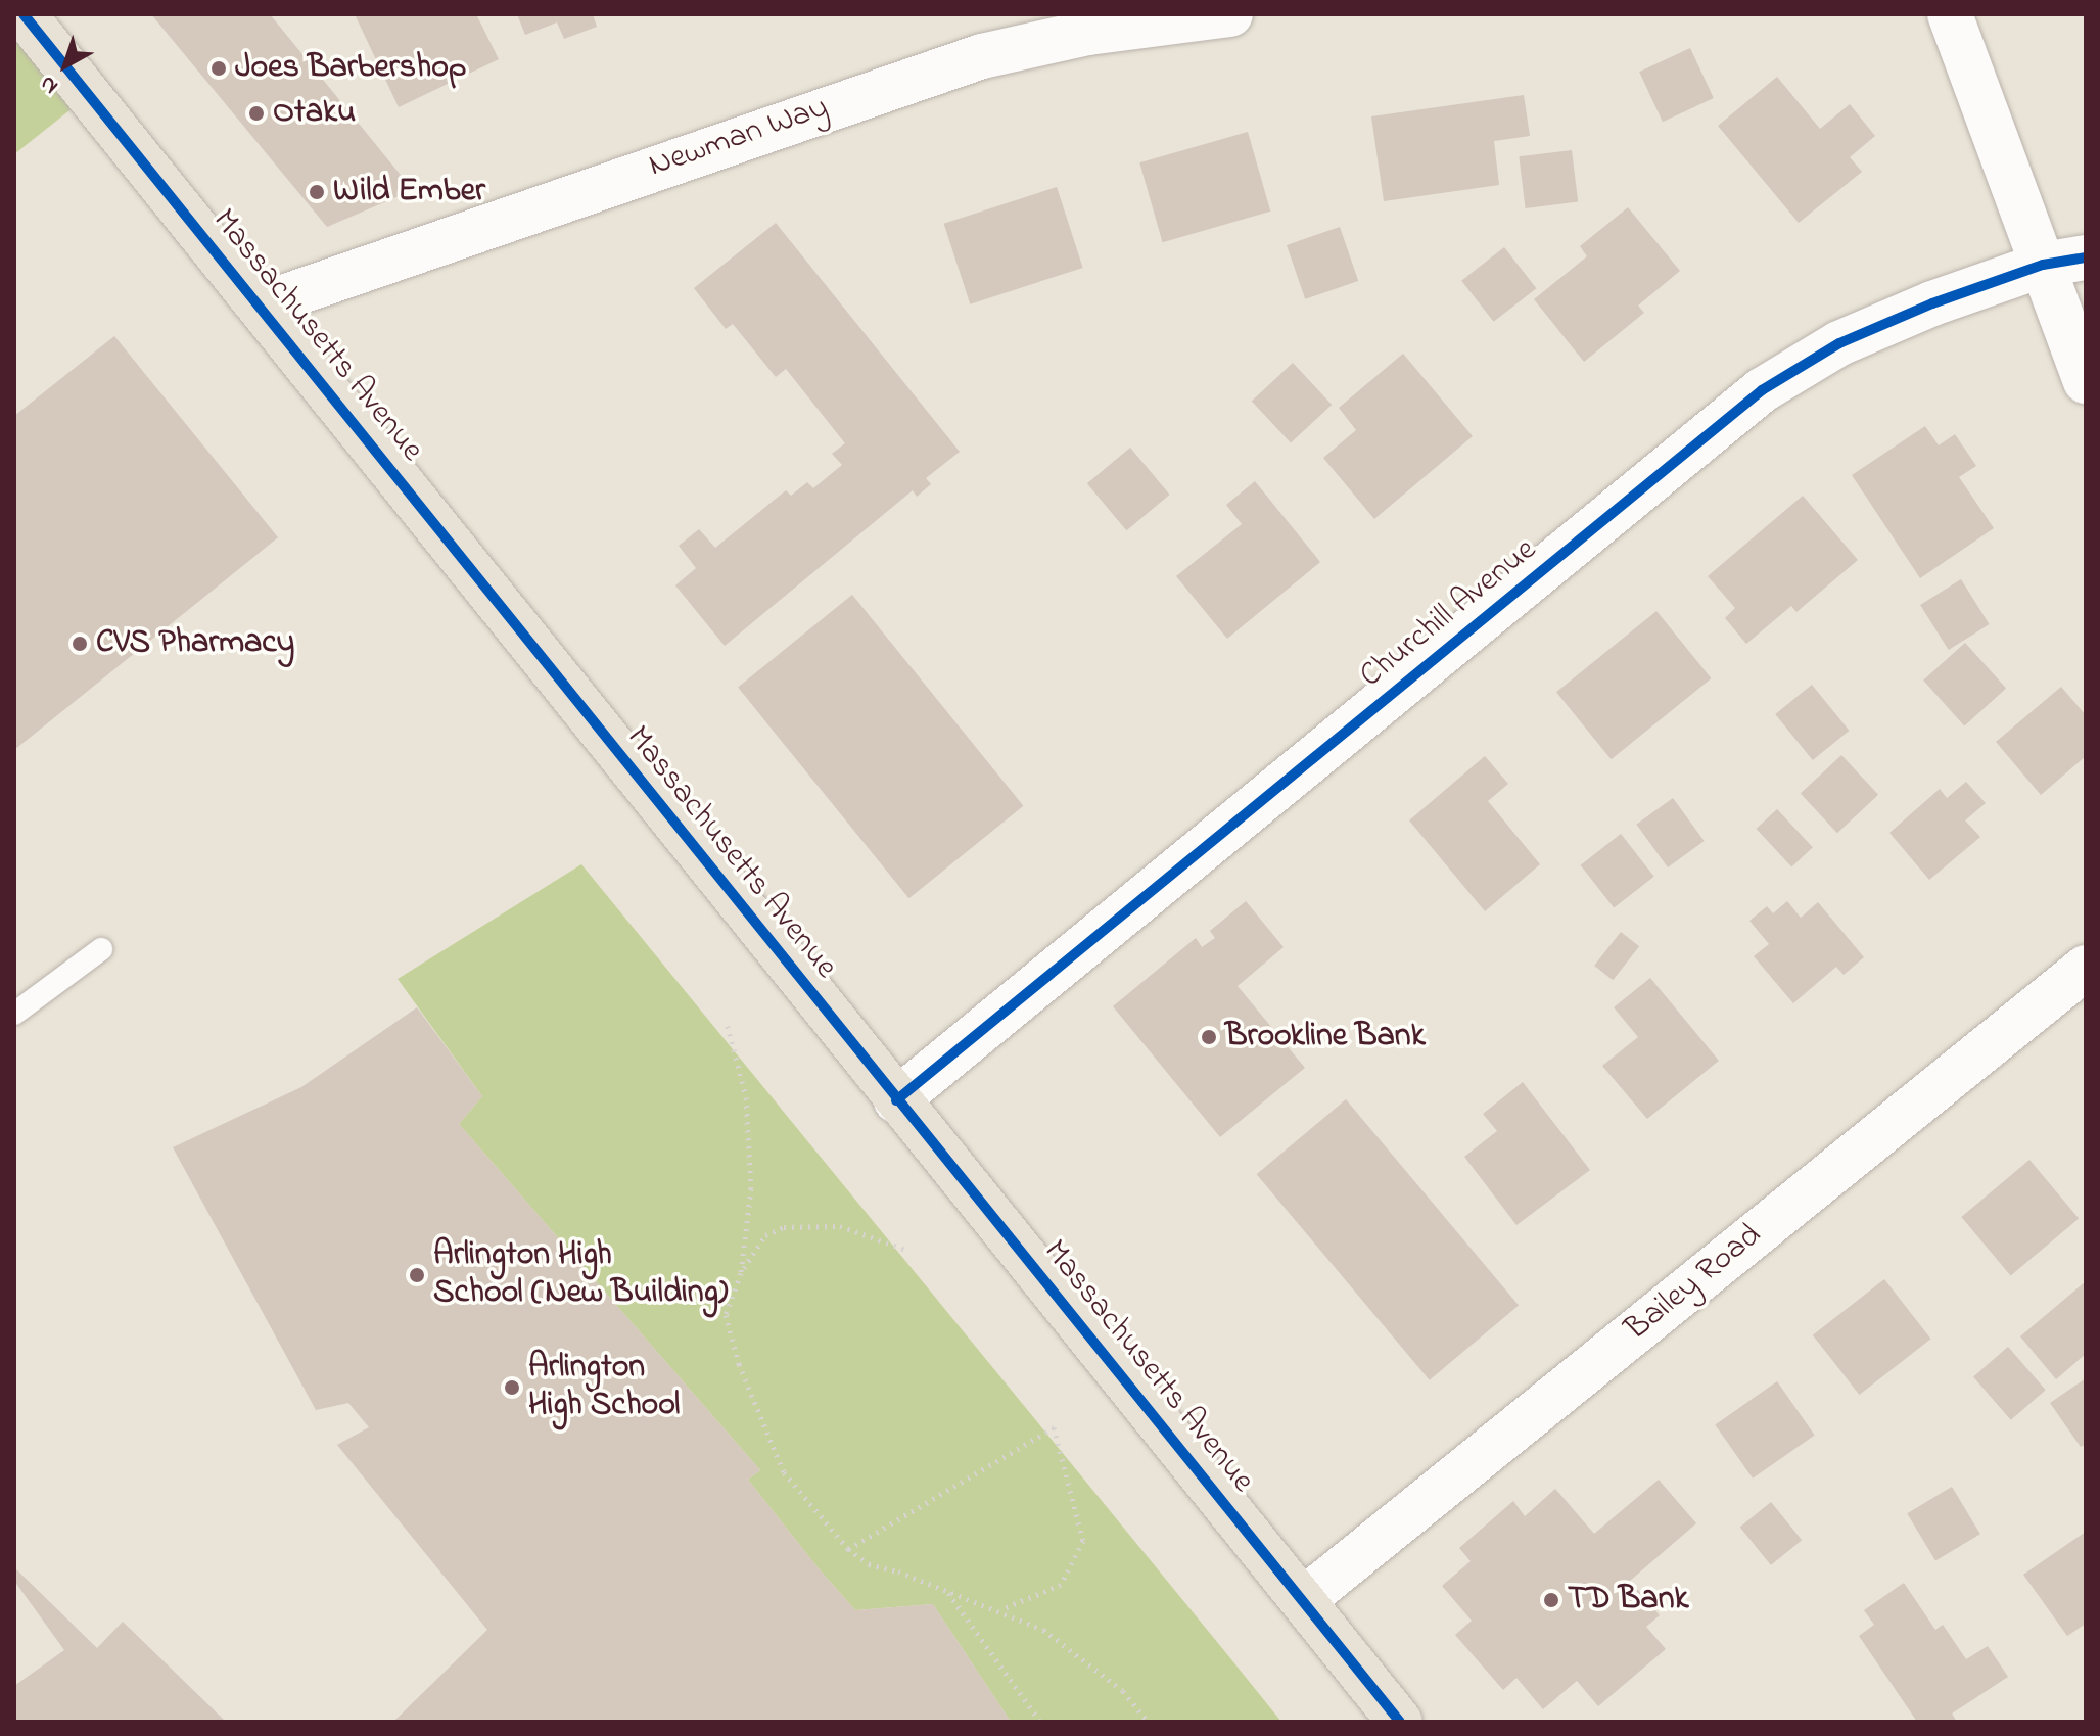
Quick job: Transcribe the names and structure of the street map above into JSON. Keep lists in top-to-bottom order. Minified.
{"streets":{"main road":["Massachusetts Avenue"],"street":["Newman Way","Churchill Avenue","Bailey Road"]},"crossings":[["Newman Way","Massachusetts Avenue"],["Massachusetts Avenue","Churchill Avenue"],["Massachusetts Avenue","Bailey Road"]],"places":["Joes Barbershop","Otaku","Wild Ember","CVS Pharmacy","Brookline Bank","Arlington High School (New Building)","Arlington High School","TD Bank"],"north":"bottom left"}
